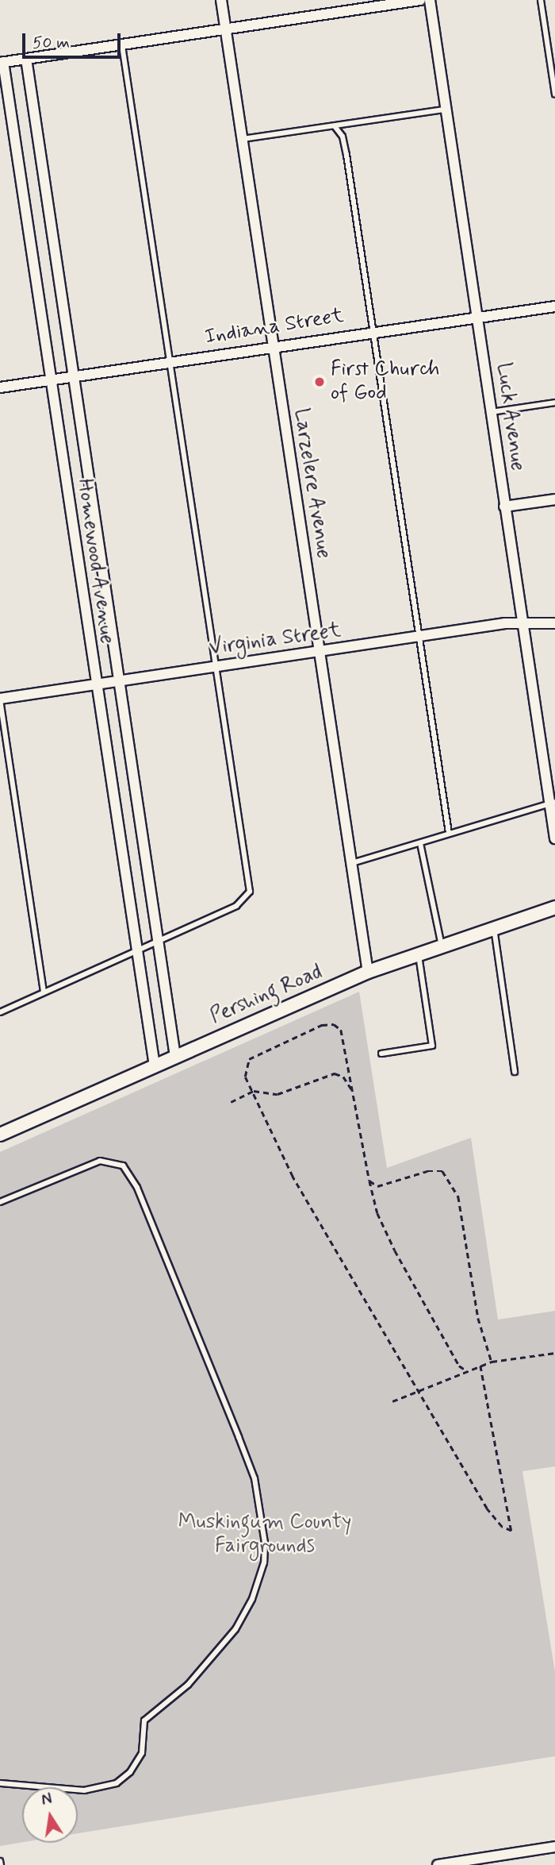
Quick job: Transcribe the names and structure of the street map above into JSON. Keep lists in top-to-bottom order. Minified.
{"streets":{"street":["Indiana Street","Luck Avenue","Larzelere Avenue","Homewood Avenue","Virginia Street","Pershing Road"]},"crossings":[["Indiana Street","Luck Avenue"],["Indiana Street","Larzelere Avenue"],["Indiana Street","Homewood Avenue"],["Luck Avenue","Virginia Street"],["Larzelere Avenue","Virginia Street"],["Larzelere Avenue","Pershing Road"],["Homewood Avenue","Virginia Street"],["Homewood Avenue","Pershing Road"]],"parks":["Muskingum County Fairgrounds"],"places":["First Church of God"],"scale_bar":"50 m","north":"top"}
